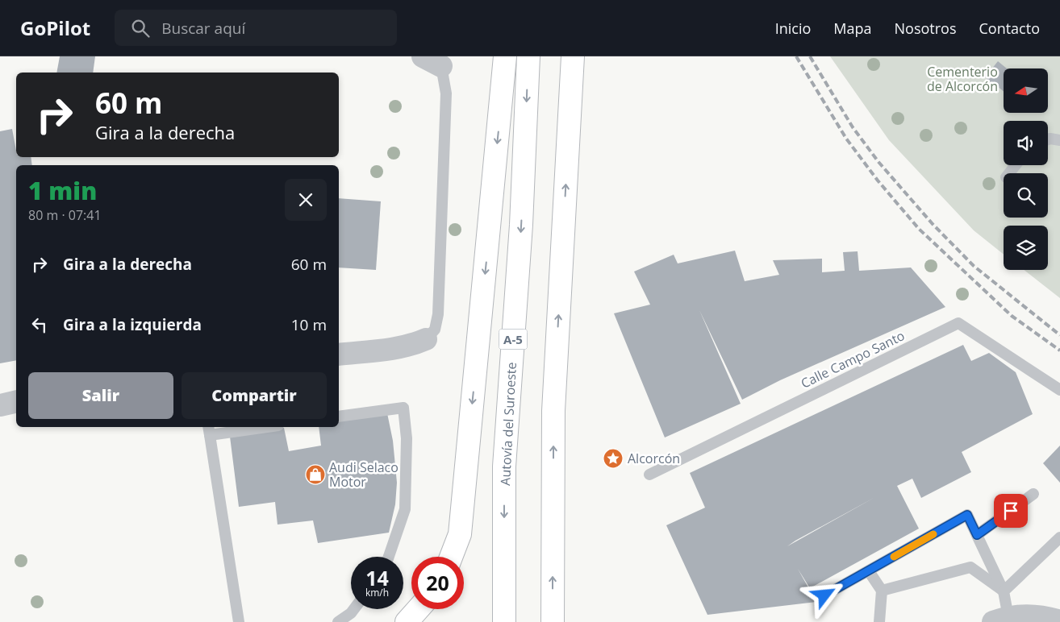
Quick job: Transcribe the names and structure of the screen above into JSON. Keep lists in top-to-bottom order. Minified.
{"streets":{"highway":["A-5","Autovía del Suroeste"],"lane":["Calle Campo Santo"]},"parks":["Cementerio de Alcorcón"],"places":{"place":["Alcorcón"],"shop":["Audi Selaco Motor"]},"north":"left","page":{"header":"GoPilot","search":"Buscar aquí","nav":["Inicio","Mapa","Nosotros","Contacto"],"turn":["60 m","Gira a la derecha"],"heading":["1 min","80 m · 07:41"],"list":[{"name":"Gira a la derecha","value":"60 m"},{"name":"Gira a la izquierda","value":"10 m"}],"buttons":["Salir","Compartir"],"speed":"14 km/h","limit":"20"}}
